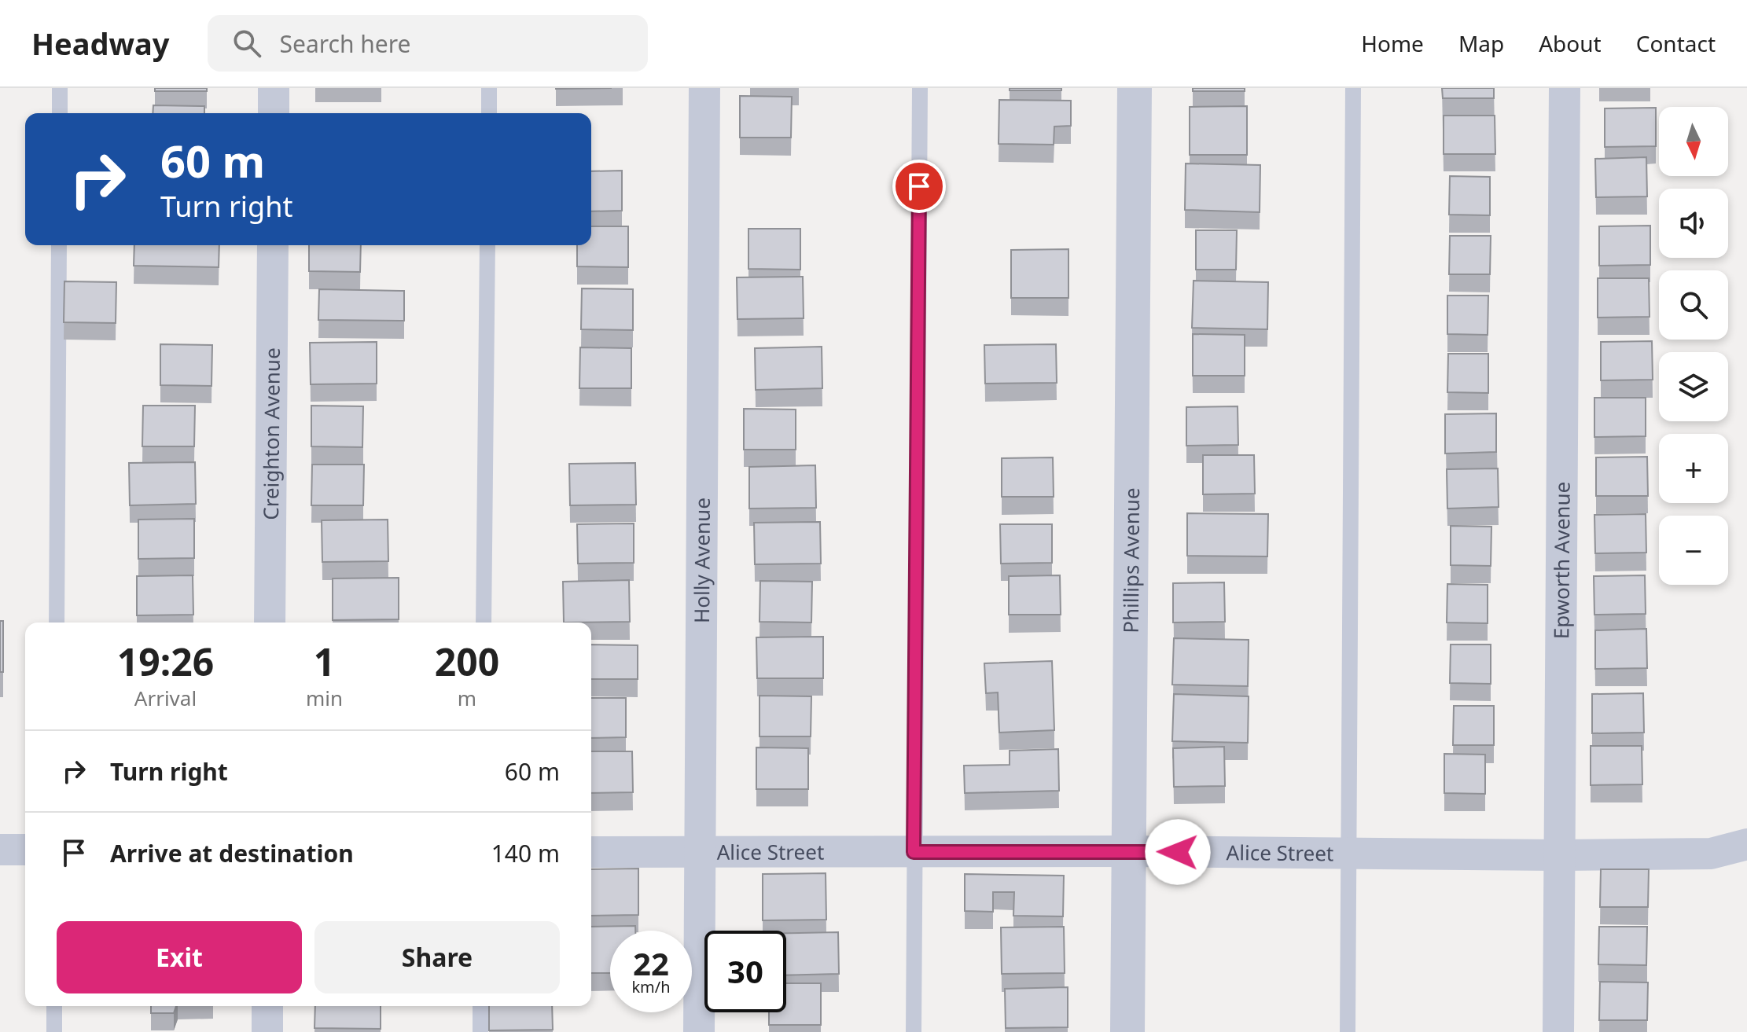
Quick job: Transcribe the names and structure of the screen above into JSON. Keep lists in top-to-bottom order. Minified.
{"streets":{"street":["Creighton Avenue","Holly Avenue","Epworth Avenue","Phillips Avenue","Alice Street"]},"crossings":[["Holly Avenue","Alice Street"],["Epworth Avenue","Alice Street"],["Phillips Avenue","Alice Street"]],"north":"bottom","page":{"header":"Headway","search":"Search here","nav":["Home","Map","About","Contact"],"map_buttons":["+","−"],"turn":["60 m","Turn right"],"eta":["19:26","Arrival","1","min","200","m"],"list":[{"name":"Turn right","value":"60 m"},{"name":"Arrive at destination","value":"140 m"}],"buttons":["Exit","Share"],"speed":"22 km/h","limit":"30"}}
